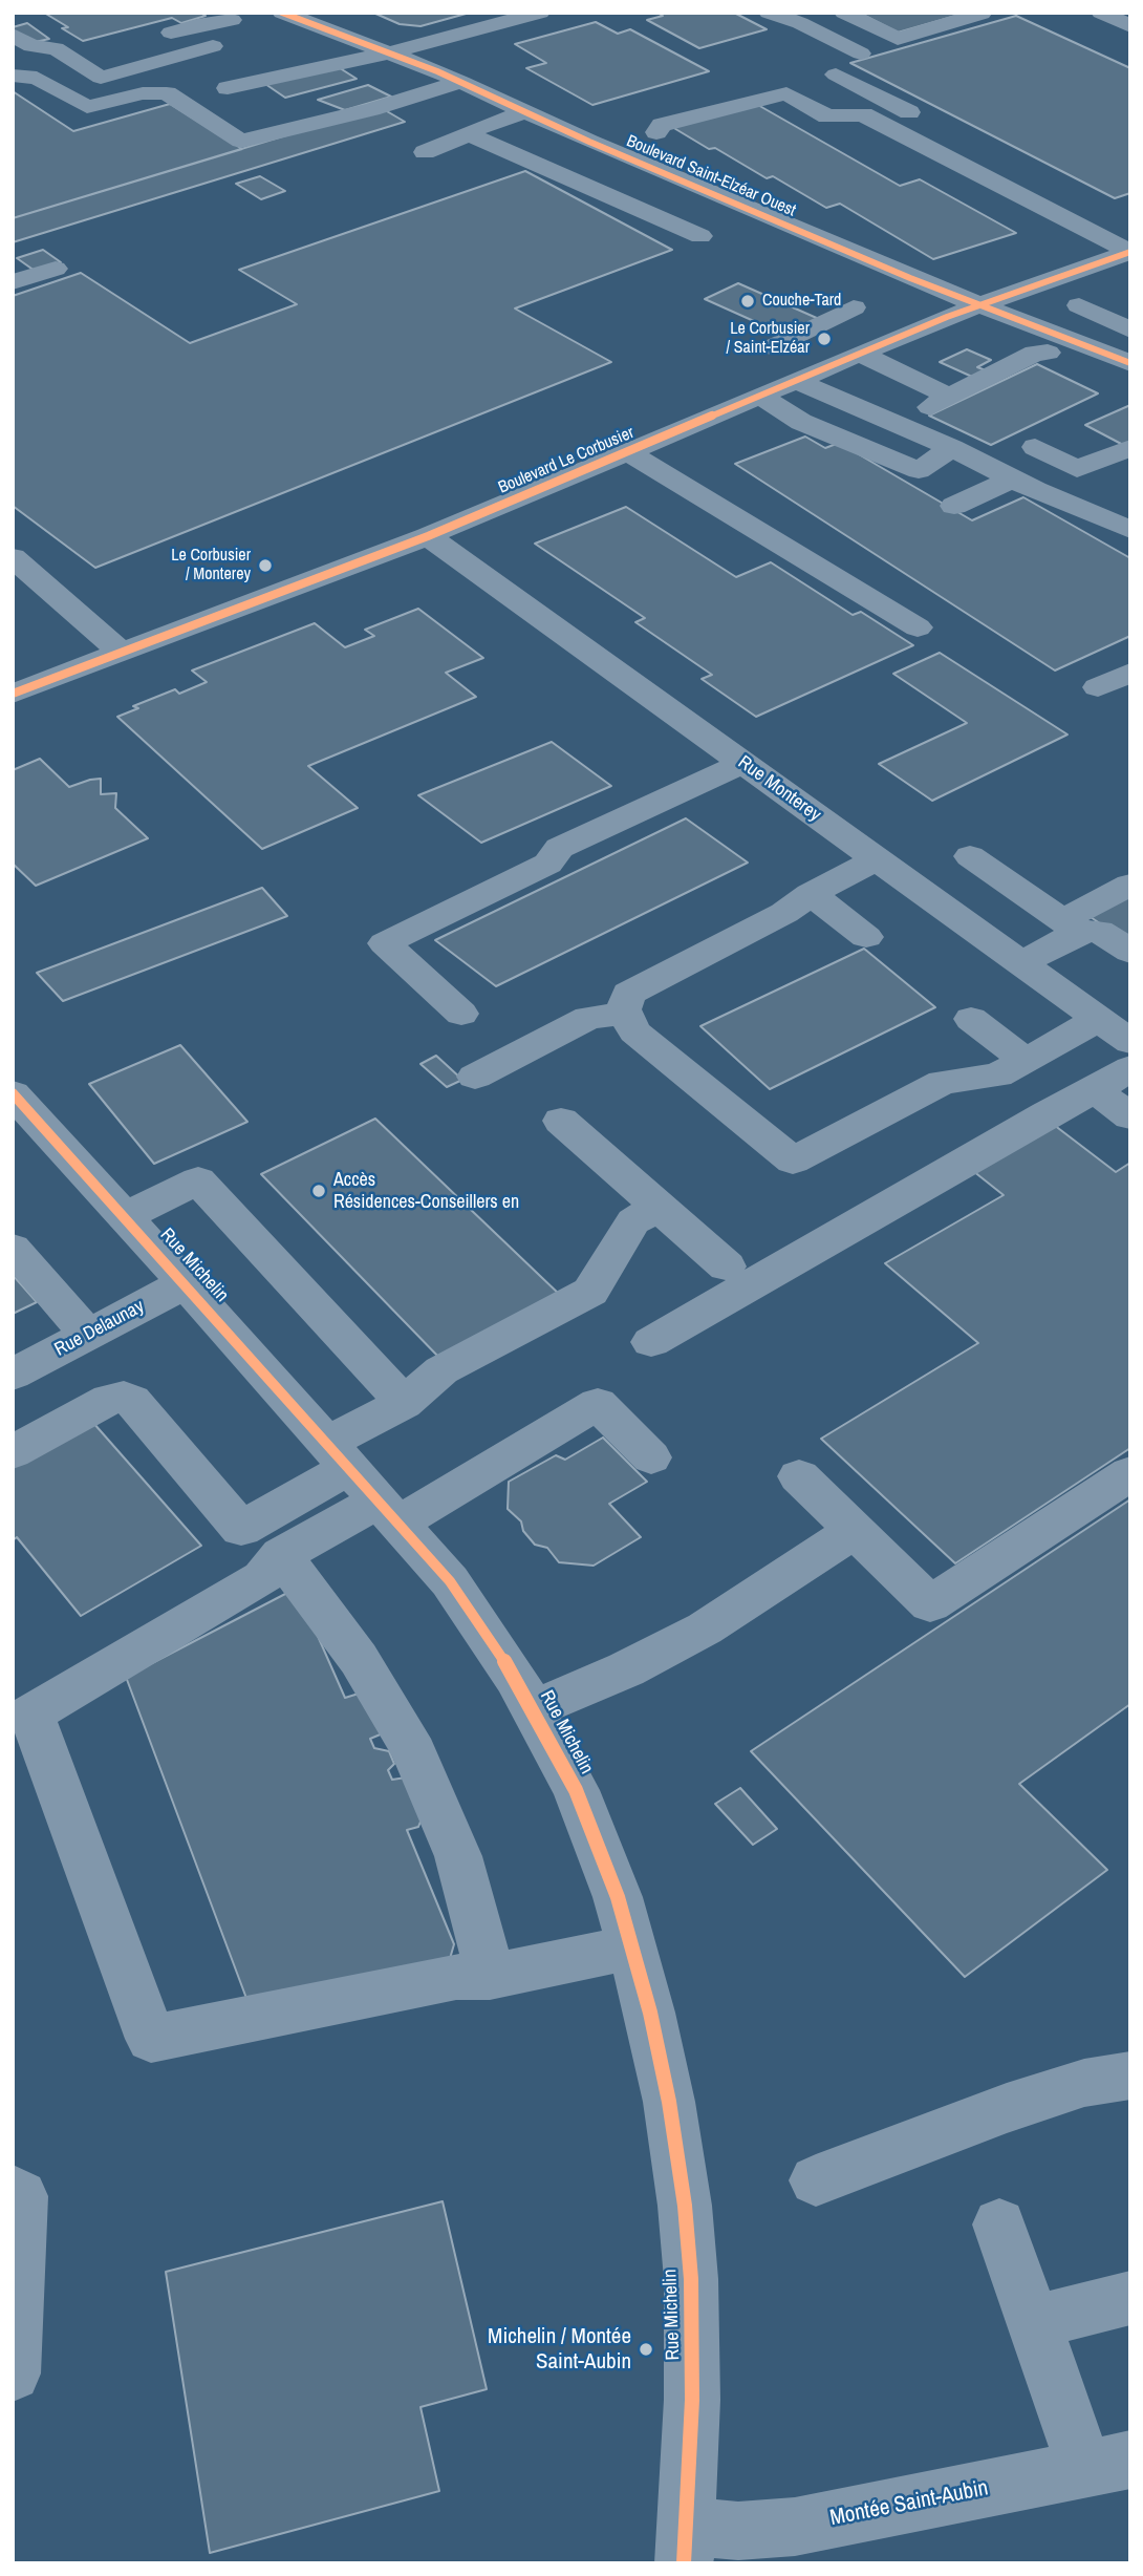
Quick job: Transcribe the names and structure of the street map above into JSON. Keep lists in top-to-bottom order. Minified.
{"streets":{"street":["Boulevard Saint-Elzéar Ouest","Boulevard Le Corbusier","Rue Monterey","Rue Michelin","Rue Delaunay","Montée Saint-Aubin"]},"crossings":[["Boulevard Saint-Elzéar Ouest","Boulevard Le Corbusier"],["Boulevard Le Corbusier","Rue Monterey"],["Rue Michelin","Rue Delaunay"],["Rue Michelin","Montée Saint-Aubin"]],"places":["Couche-Tard","Le Corbusier / Saint-Elzéar","Le Corbusier / Monterey","Accès Résidences-Conseillers en","Michelin / Montée Saint-Aubin"]}
